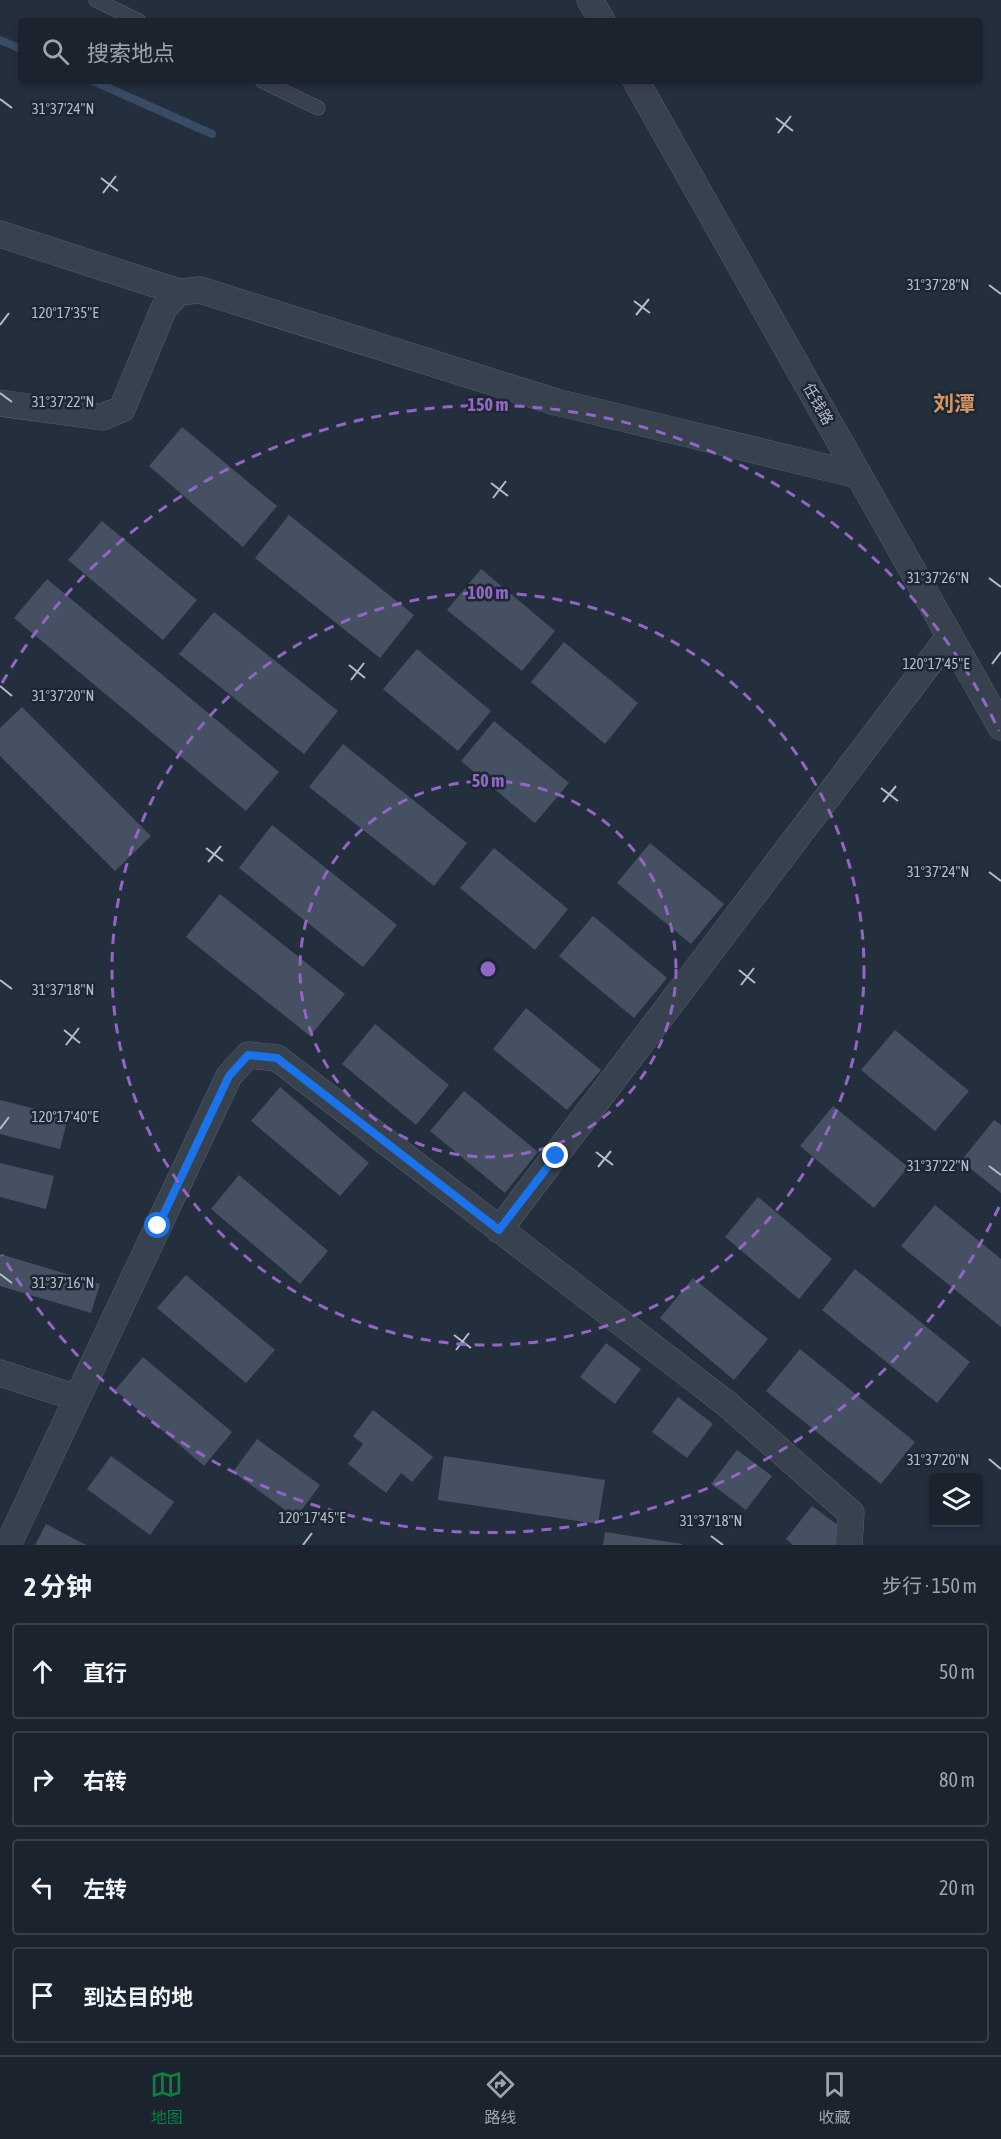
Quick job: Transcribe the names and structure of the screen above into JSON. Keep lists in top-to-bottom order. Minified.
{"streets":{"street":["任钱路"]},"districts":["刘潭"],"page":{"search":"搜索地点","heading":["2 分钟","步行 · 150 m"],"list":[["直行","50 m"],["右转","80 m"],["左转","20 m"],"到达目的地"],"nav":["地图","路线","收藏"]},"coordinates":["31°37'24\"N","31°37'28\"N","120°17'35\"E","31°37'22\"N","31°37'26\"N","120°17'45\"E","31°37'20\"N","31°37'18\"N","120°17'40\"E","31°37'16\"N"],"rings":["150 m","100 m","50 m"]}
